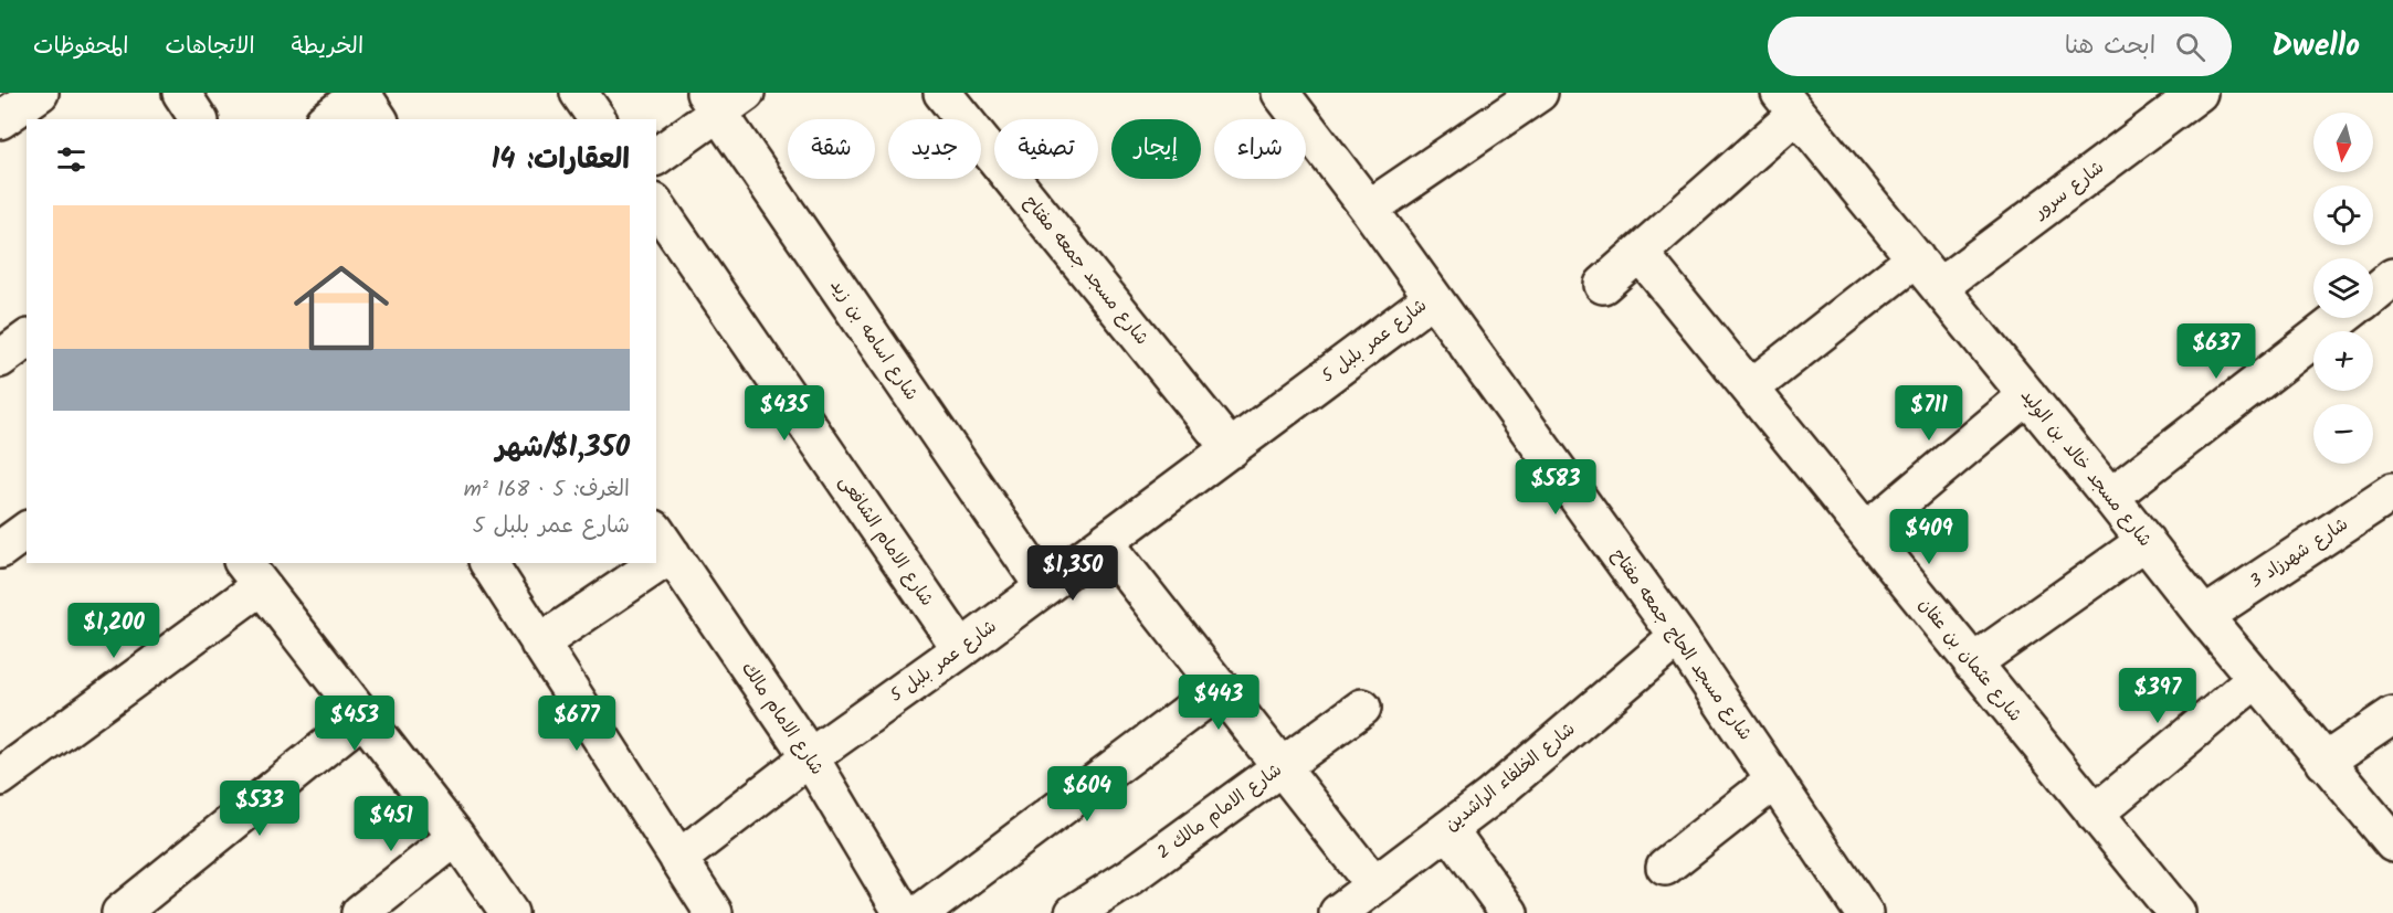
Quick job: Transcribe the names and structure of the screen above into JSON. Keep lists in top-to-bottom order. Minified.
{"streets":{"street":["شارع سرور","شارع مسجد جمعه مفتاح","شارع اسامه بن زيد","شارع عمر بلبل 5","شارع مسجد خالد بن الوليد","شارع الامام الشافعى","شارع شهرزاد 3","شارع مسجد الحاج جمعه مفتاح","شارع عثمان بن عفان","شارع الامام مالك","شارع الخلفاء الراشدين","شارع الامام مالك 2"]},"crossings":[["شارع سرور","شارع مسجد خالد بن الوليد"],["شارع مسجد جمعه مفتاح","شارع عمر بلبل 5"],["شارع اسامه بن زيد","شارع عمر بلبل 5"],["شارع عمر بلبل 5","شارع الامام الشافعى"],["شارع عمر بلبل 5","شارع مسجد الحاج جمعه مفتاح"],["شارع عمر بلبل 5","شارع الامام مالك"],["شارع مسجد خالد بن الوليد","شارع شهرزاد 3"],["شارع مسجد الحاج جمعه مفتاح","شارع الخلفاء الراشدين"]],"north":"bottom","page":{"header":"Dwello","search":"ابحث هنا","nav":["الخريطة","الاتجاهات","المحفوظات"],"map_buttons":["+","−"],"chip":["شراء","إيجار","تصفية","جديد","شقة"],"heading":"العقارات: 14","list":[{"name":"$1,350/شهر","note":"الغرف: 5 · 168 m² · شارع عمر بلبل 5"}],"price":["$637","$435","$711","$583","$409","$1,350","$1,200","$397","$443","$453","$677","$604","$533","$451"]}}
